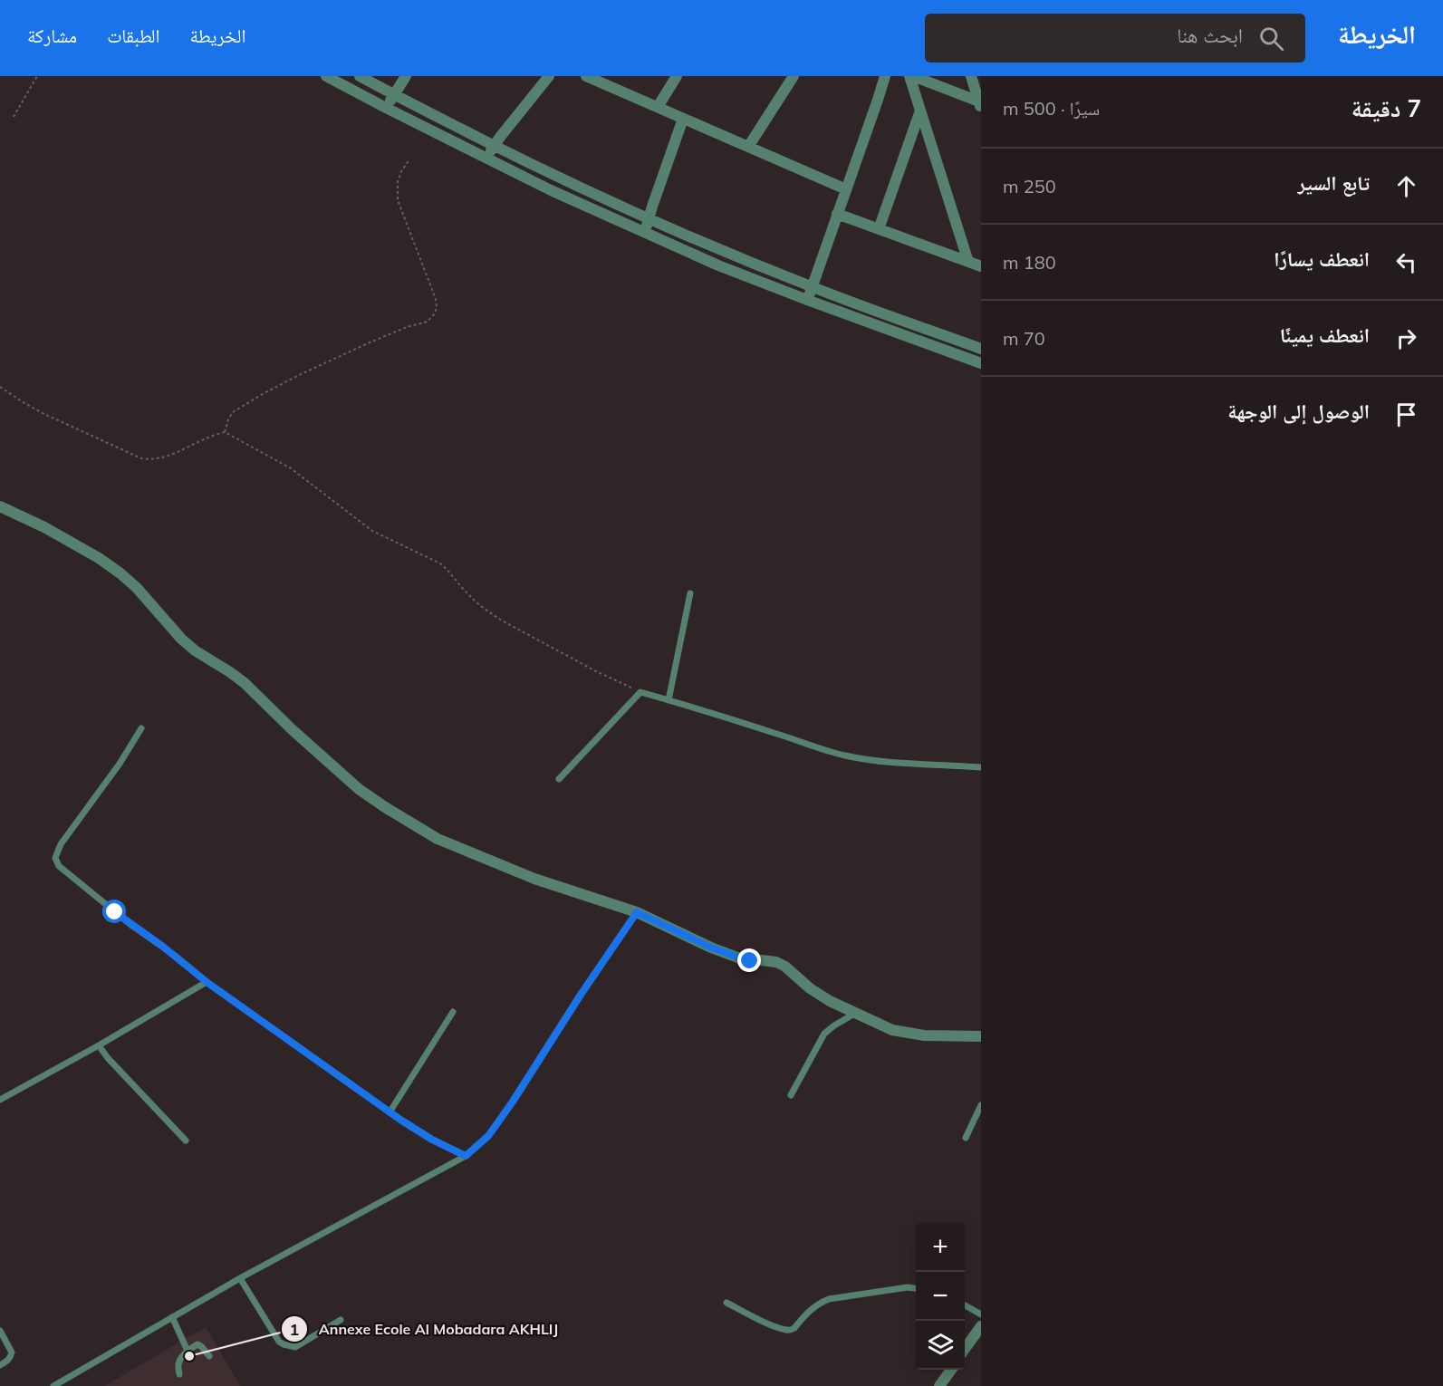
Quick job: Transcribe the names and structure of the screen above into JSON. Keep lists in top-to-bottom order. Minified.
{"places":["Annexe Ecole Al Mobadara AKHLIJ"],"page":{"header":"الخريطة","search":"ابحث هنا","nav":["الخريطة","الطبقات","مشاركة"],"heading":["7 دقيقة","سيرًا · 500 m"],"list":[["تابع السير","250 m"],["انعطف يسارًا","180 m"],["انعطف يمينًا","70 m"],"الوصول إلى الوجهة"],"map_buttons":["+","−"]}}
